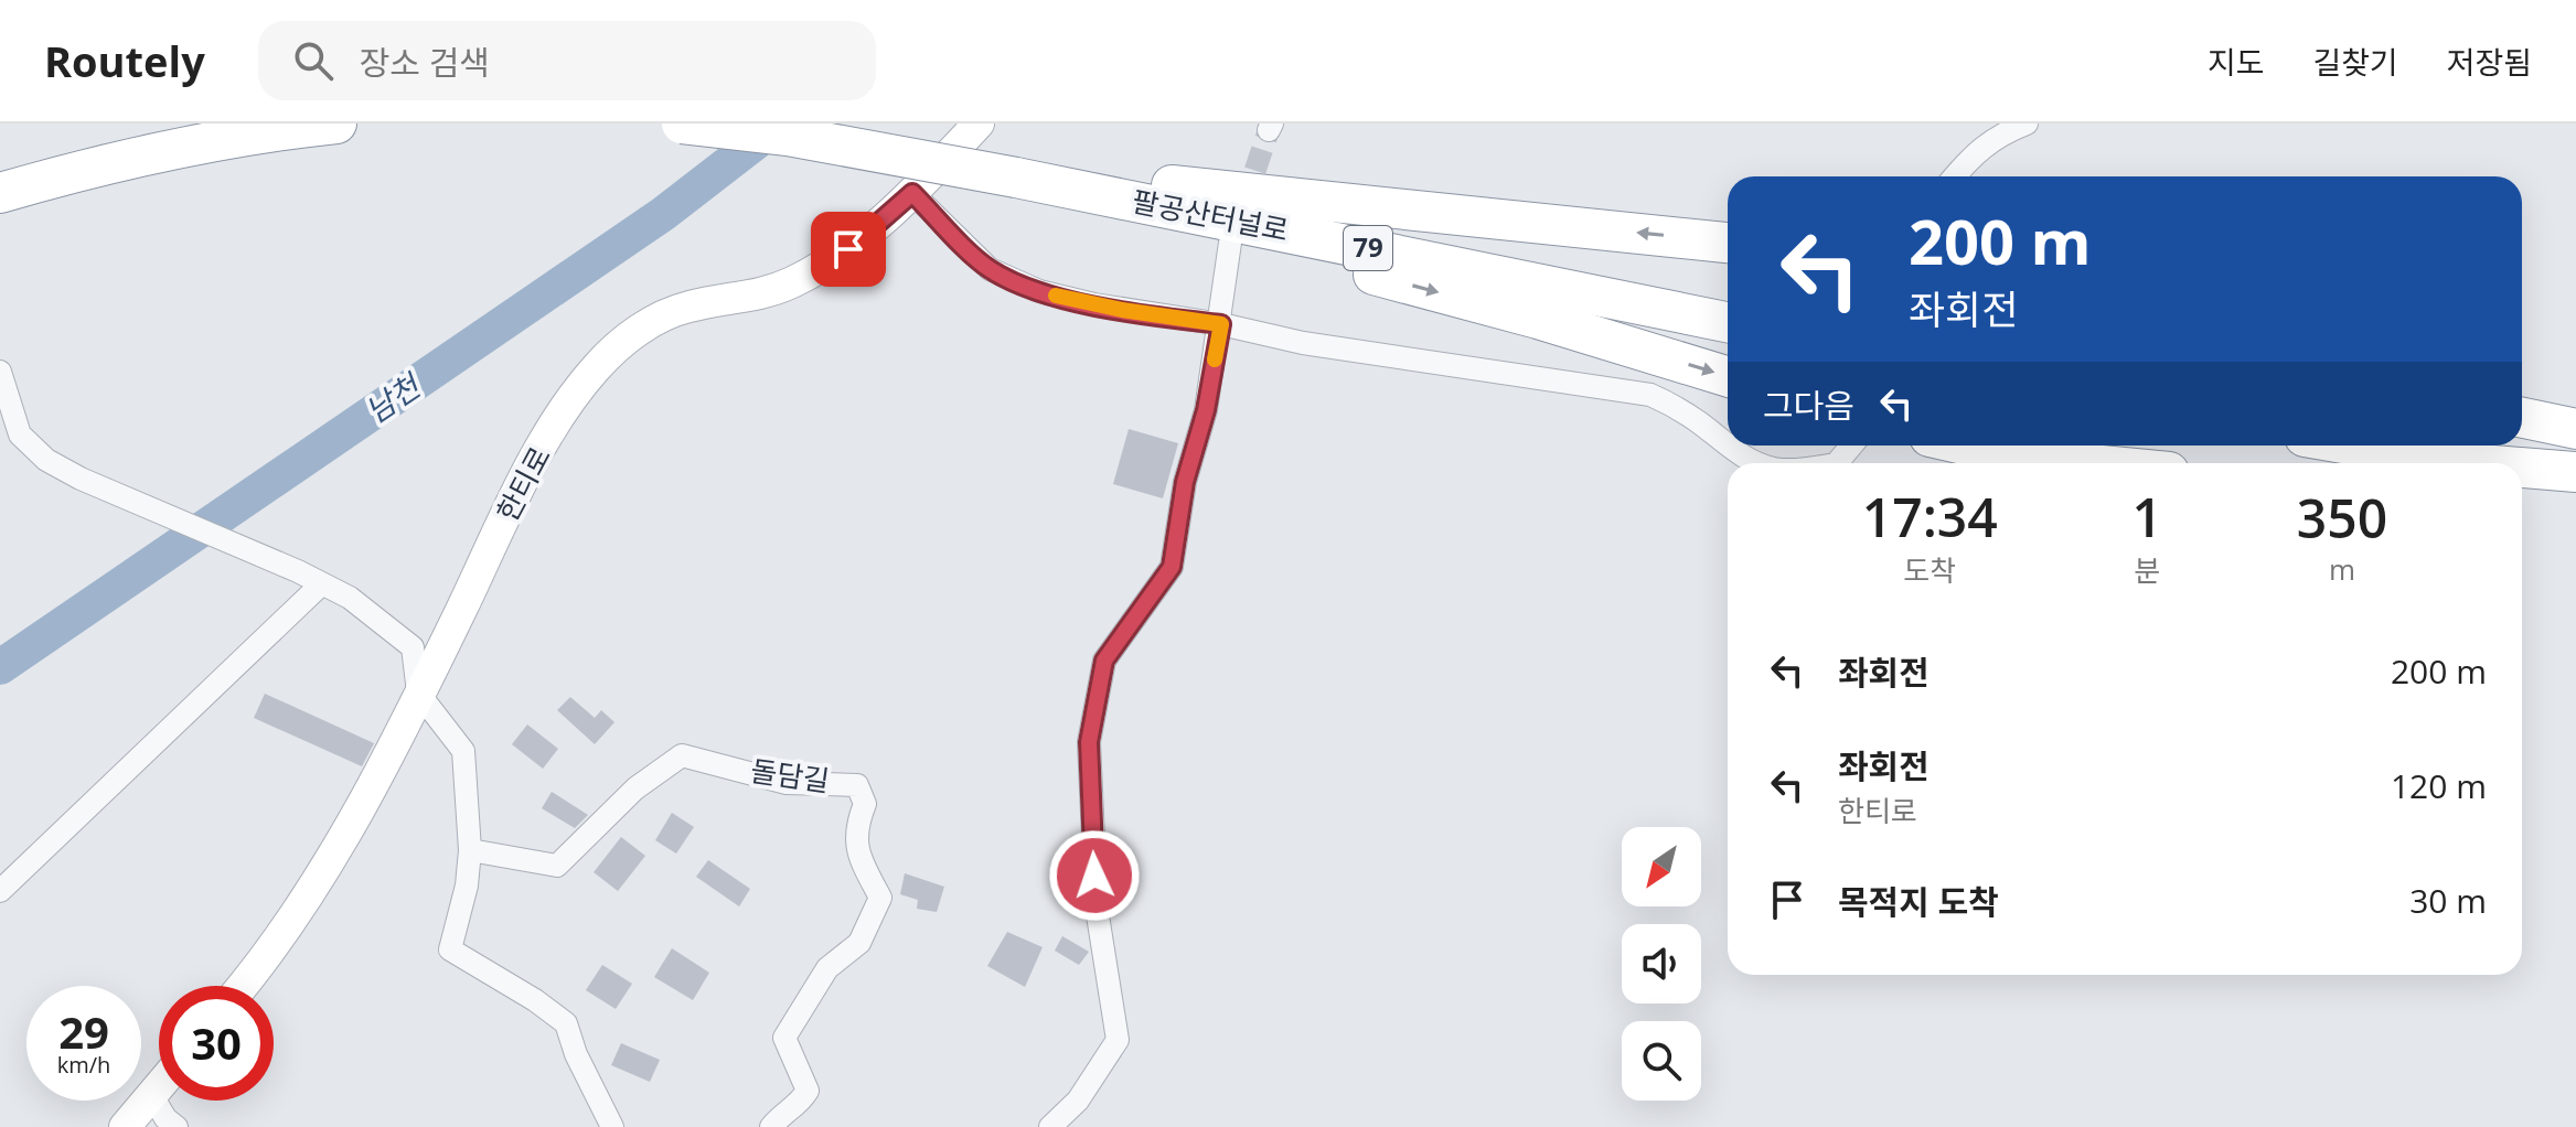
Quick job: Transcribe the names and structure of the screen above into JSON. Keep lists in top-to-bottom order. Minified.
{"streets":{"highway":["팔공산터널로","79"],"street":["한티로","돌담길"]},"water":["남천"],"north":"bottom left","page":{"header":"Routely","search":"장소 검색","nav":["지도","길찾기","저장됨"],"turn":["200 m","좌회전"],"then":"그다음","eta":["17:34","도착","1","분","350","m"],"list":[{"name":"좌회전","value":"200 m"},{"name":"좌회전","note":"한티로","value":"120 m"},{"name":"목적지 도착","value":"30 m"}],"speed":"29 km/h","limit":"30"}}
